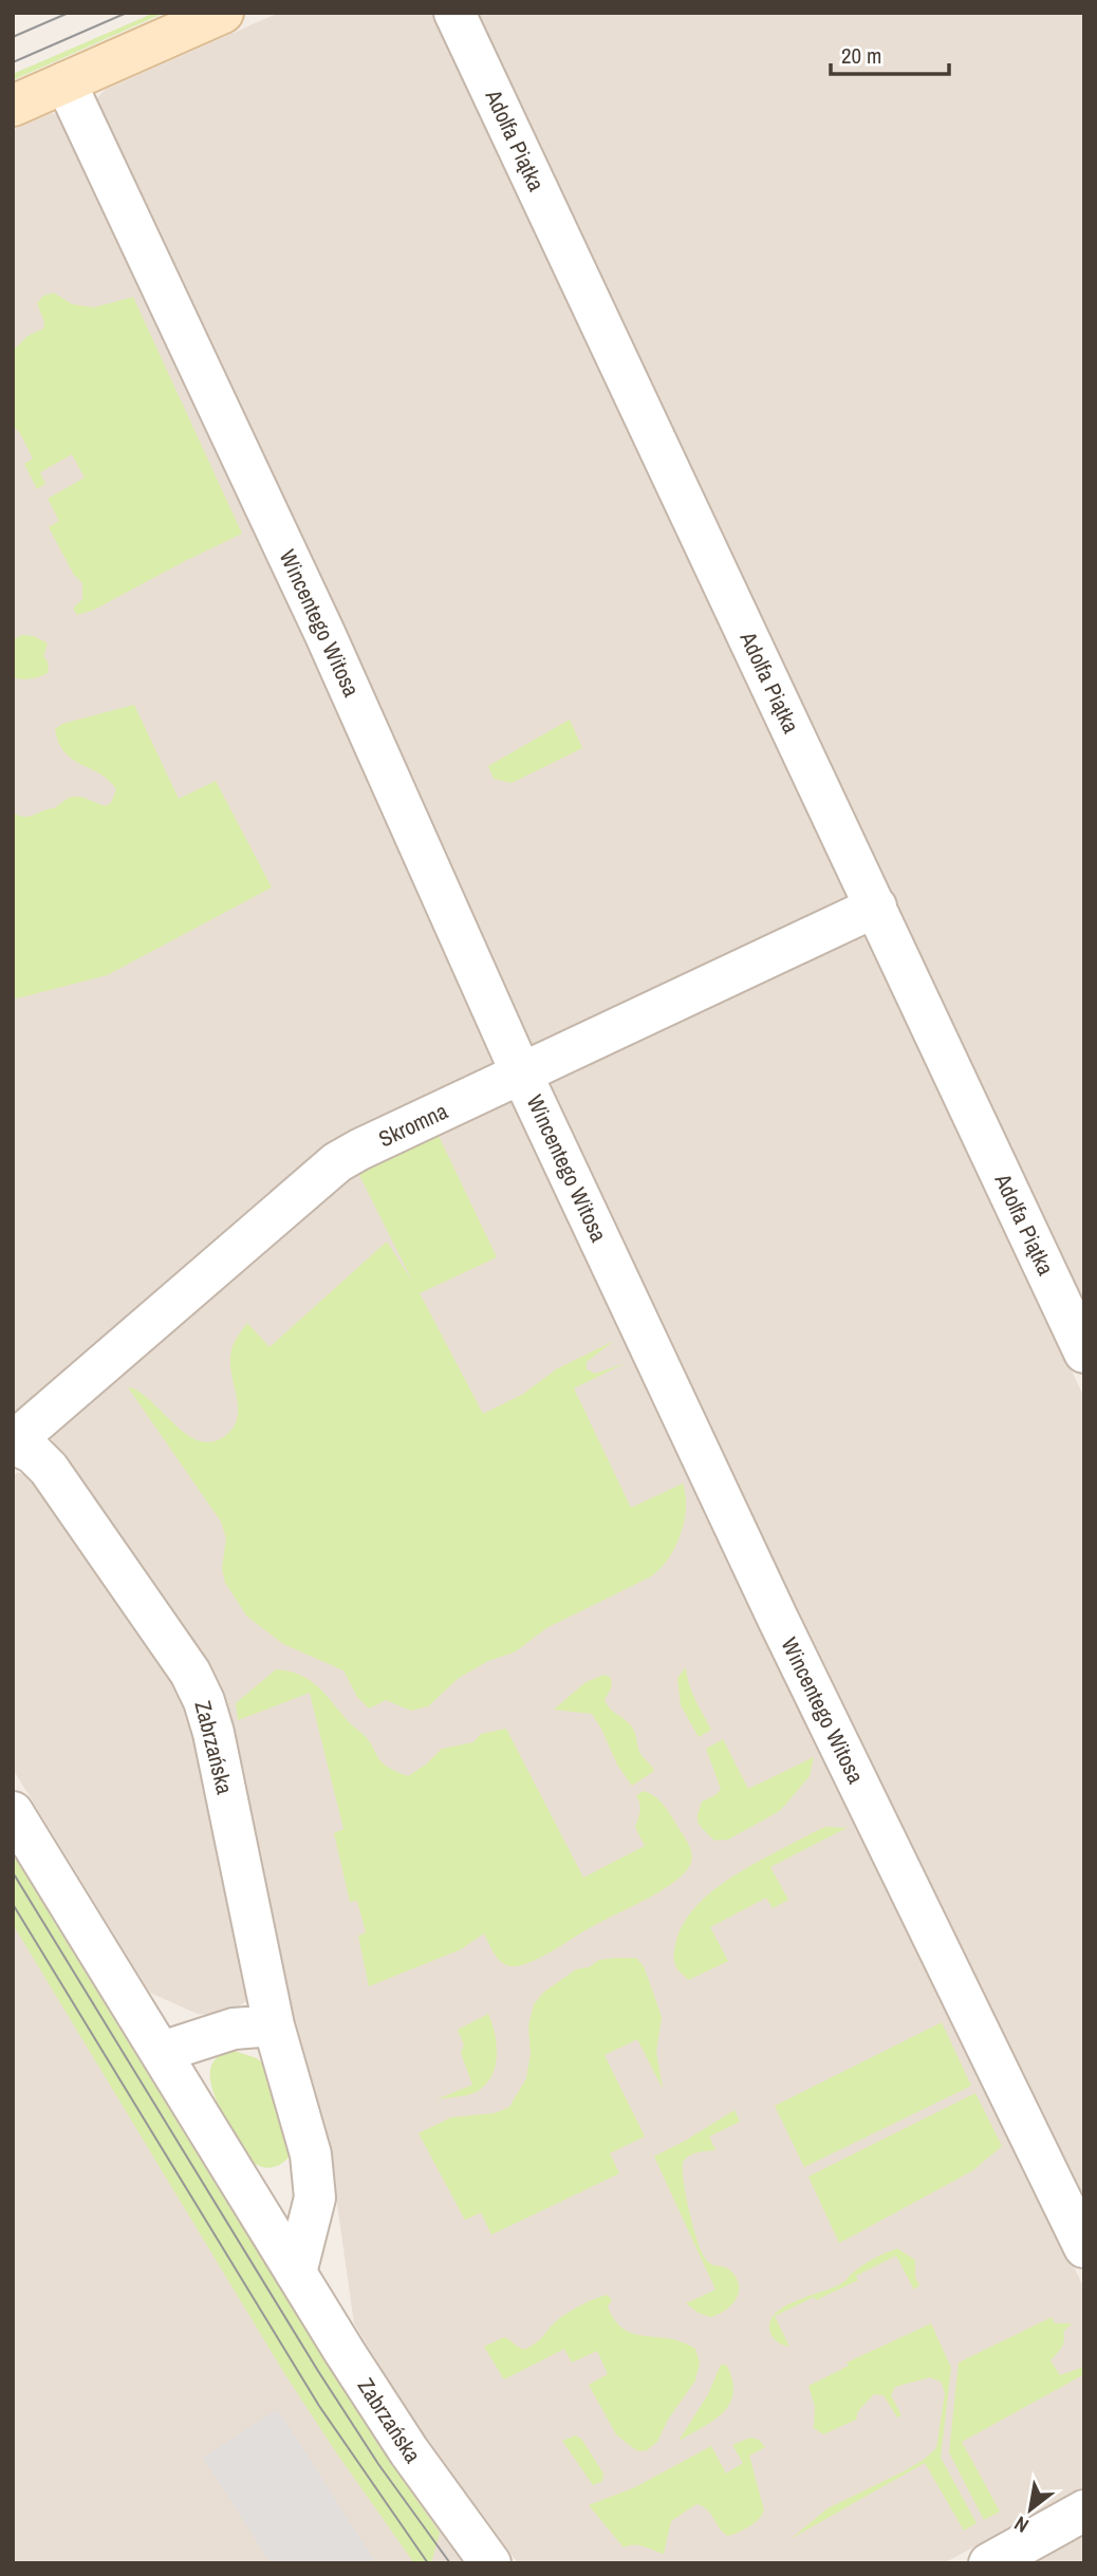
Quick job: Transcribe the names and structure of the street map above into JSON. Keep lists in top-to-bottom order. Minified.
{"streets":{"street":["Adolfa Piątka","Wincentego Witosa","Skromna","Zabrzańska"]},"crossings":[["Adolfa Piątka","Skromna"],["Wincentego Witosa","Skromna"],["Skromna","Zabrzańska"]],"scale_bar":"20 m","north":"bottom left"}
